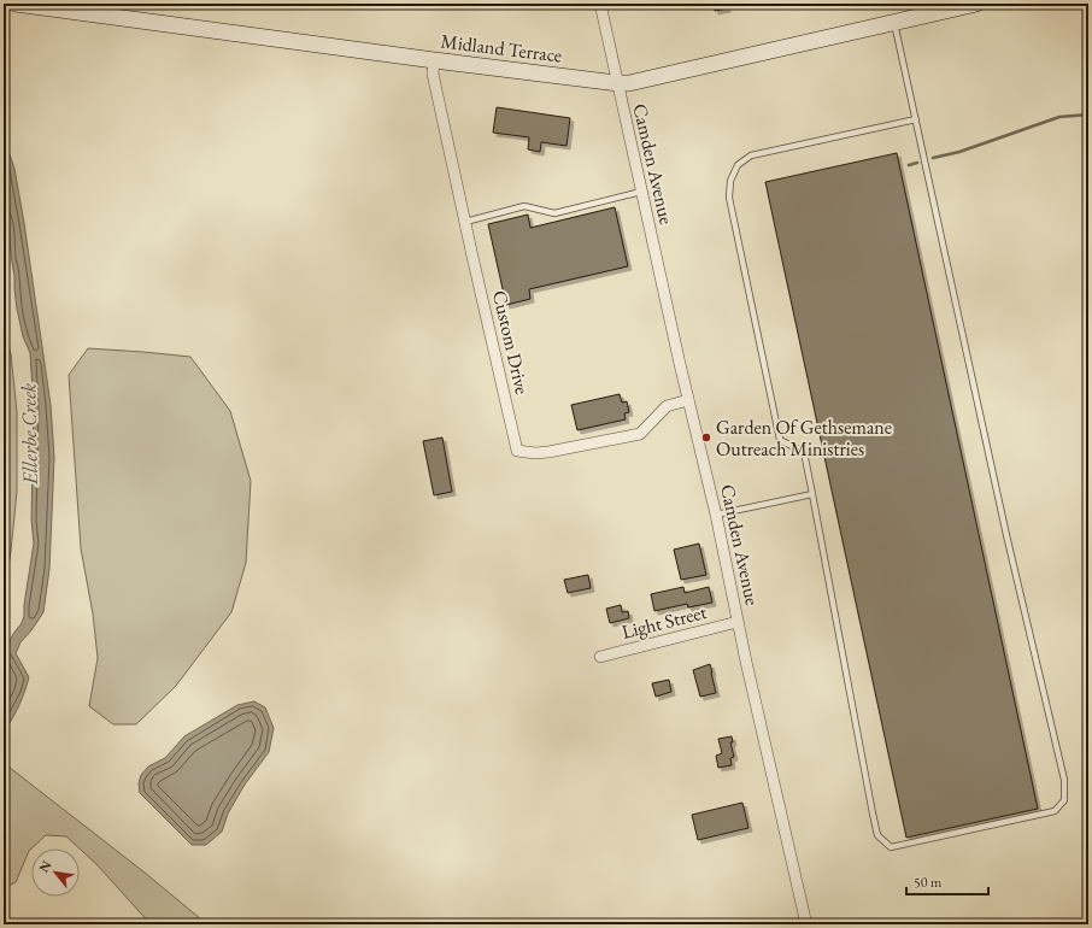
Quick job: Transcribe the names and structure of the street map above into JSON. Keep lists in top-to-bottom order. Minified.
{"streets":{"street":["Midland Terrace","Camden Avenue","Custom Drive","Light Street"]},"crossings":[["Midland Terrace","Camden Avenue"],["Midland Terrace","Custom Drive"],["Camden Avenue","Custom Drive"],["Camden Avenue","Light Street"]],"water":["Ellerbe Creek"],"places":["Garden Of Gethsemane Outreach Ministries"],"scale_bar":"50 m","north":"top left"}
